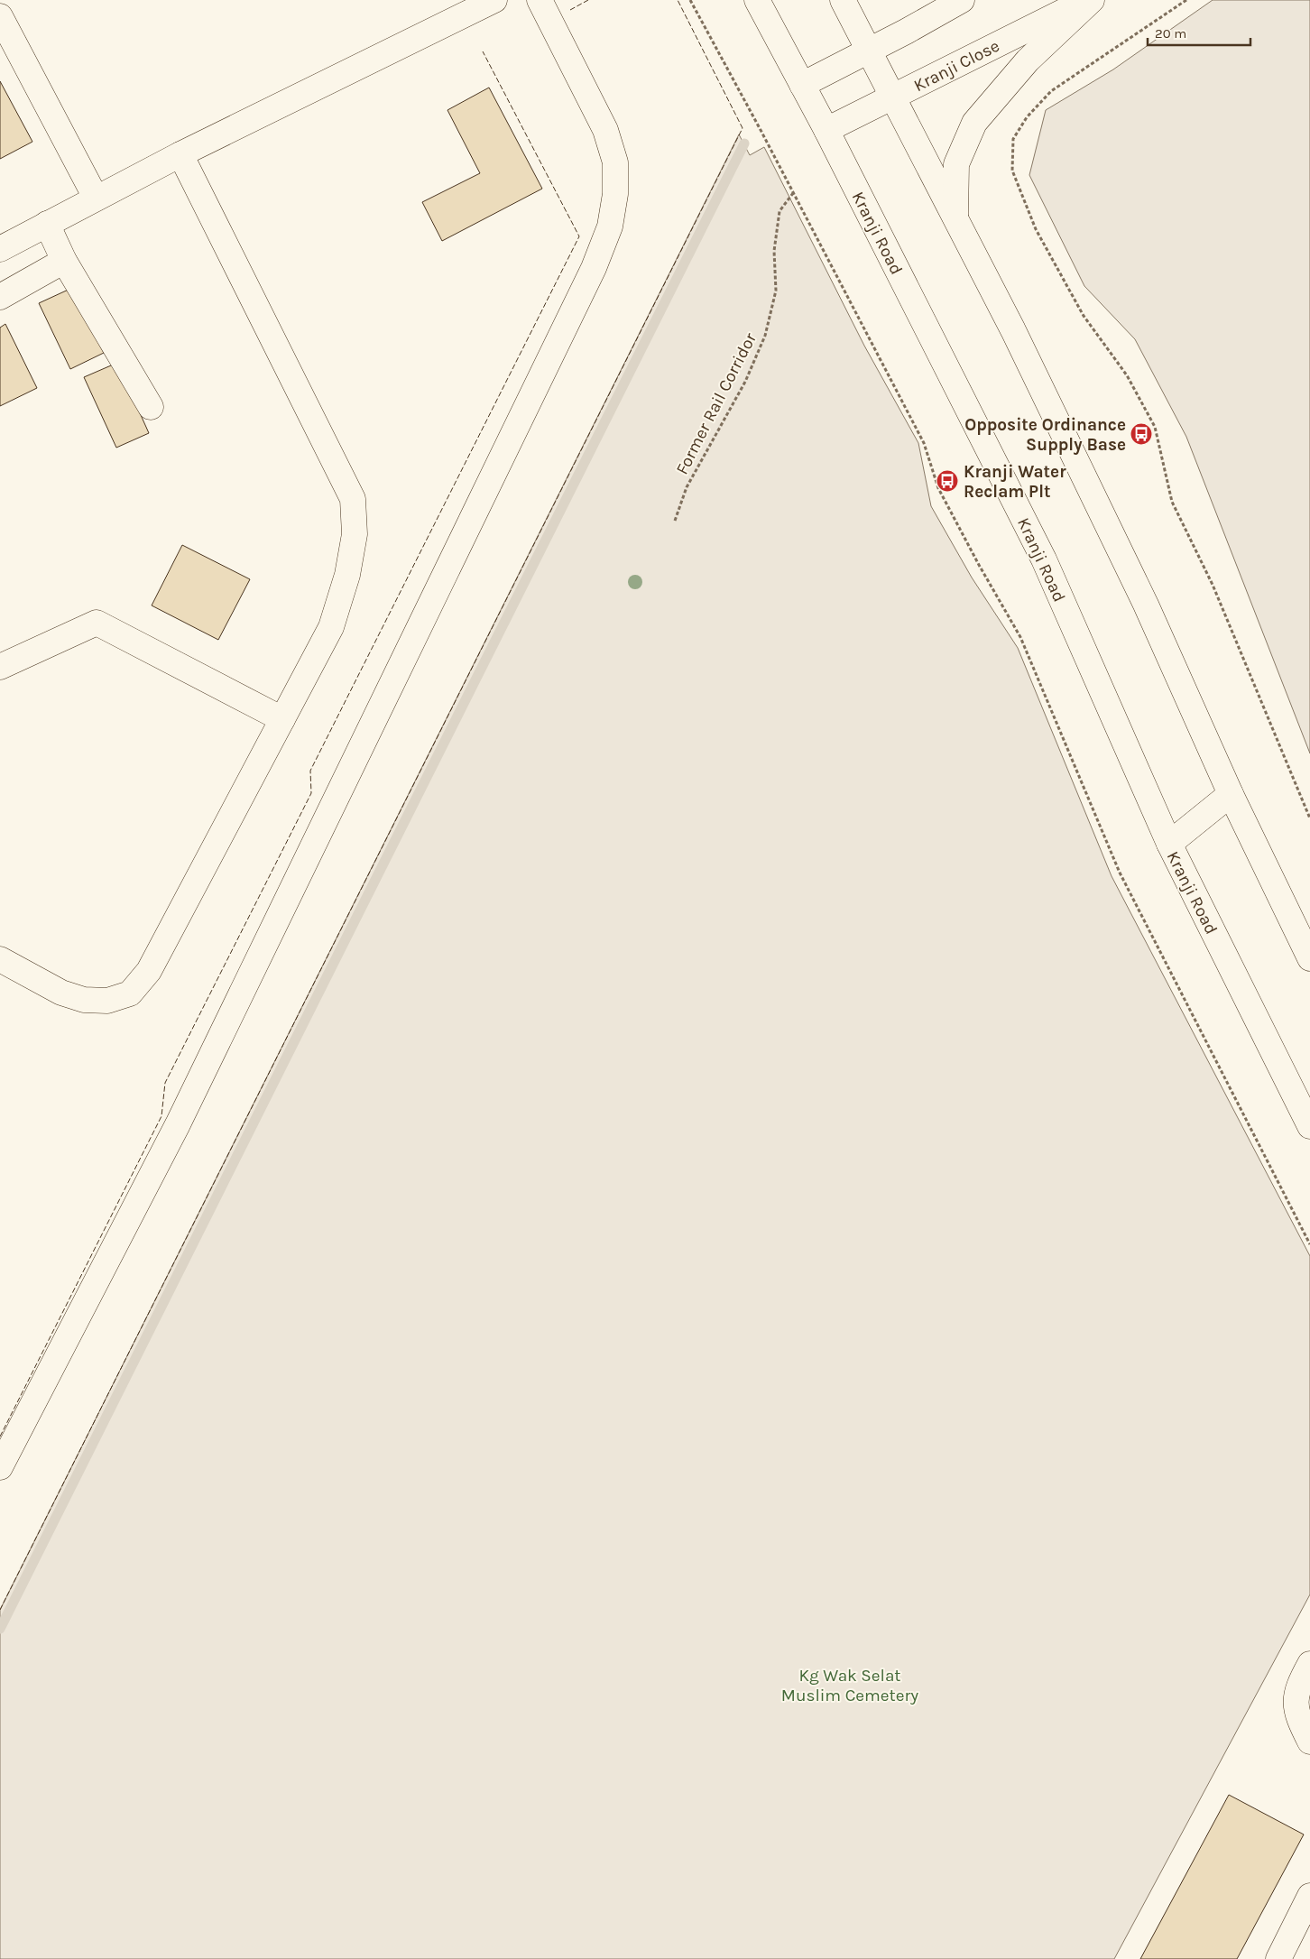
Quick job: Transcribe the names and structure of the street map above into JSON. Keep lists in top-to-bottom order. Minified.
{"streets":{"main road":["Kranji Close","Kranji Road"],"path":["Former Rail Corridor"]},"crossings":[["Kranji Close","Kranji Road"]],"parks":["Kg Wak Selat Muslim Cemetery"],"places":{"bus stop":["Opposite Ordinance Supply Base","Kranji Water Reclam Plt"]},"scale_bar":"20 m"}
